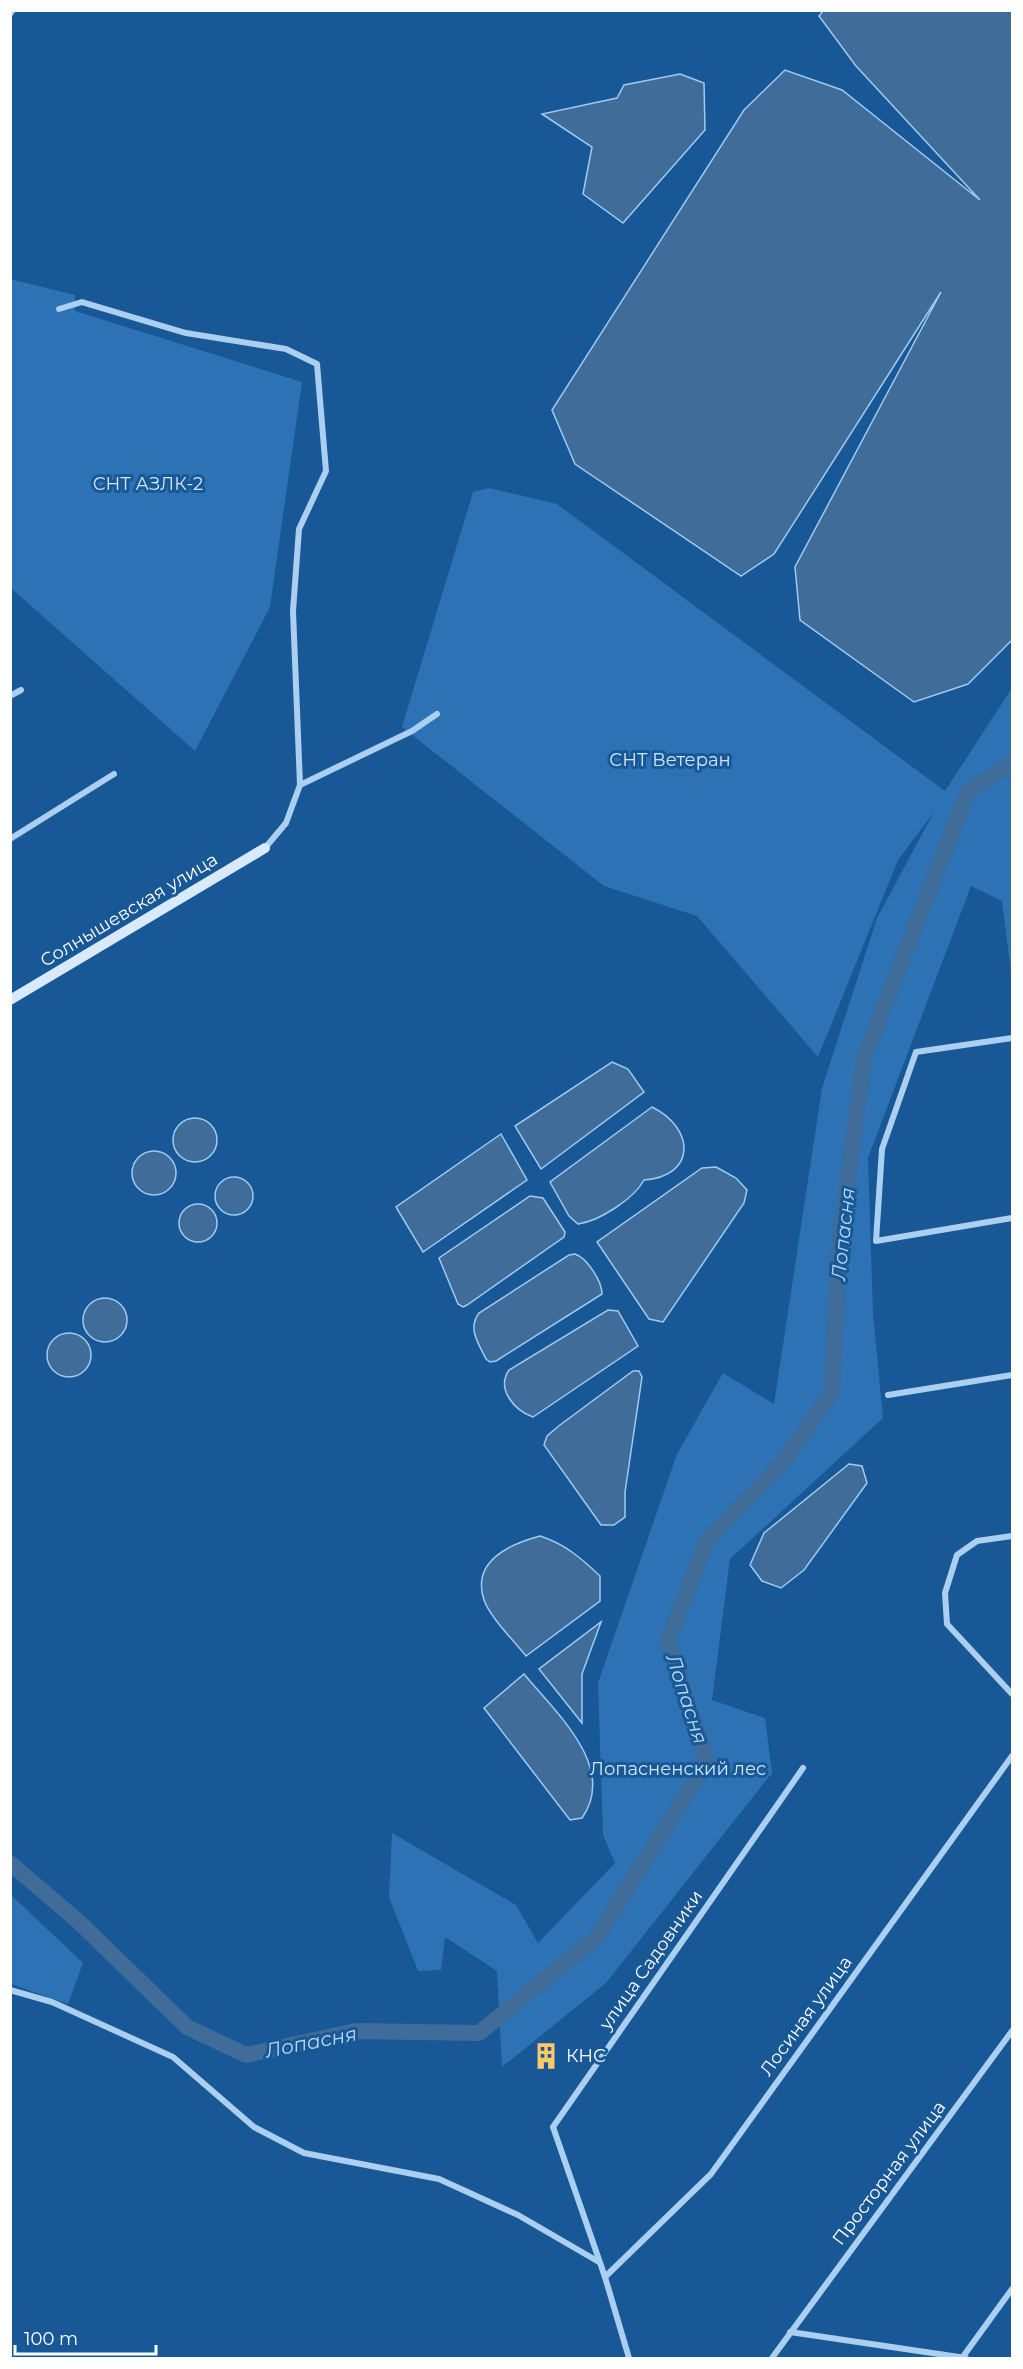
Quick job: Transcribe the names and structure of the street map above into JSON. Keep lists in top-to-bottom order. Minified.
{"streets":{"street":["Солнышевская улица","улица Садовники","Лосиная улица","Просторная улица"]},"crossings":[["улица Садовники","Лосиная улица"]],"water":["Лопасня"],"parks":["СНТ АЗЛК-2","СНТ Ветеран","Лопасненский лес"],"places":{"building":["КНС"]},"scale_bar":"100 m"}
